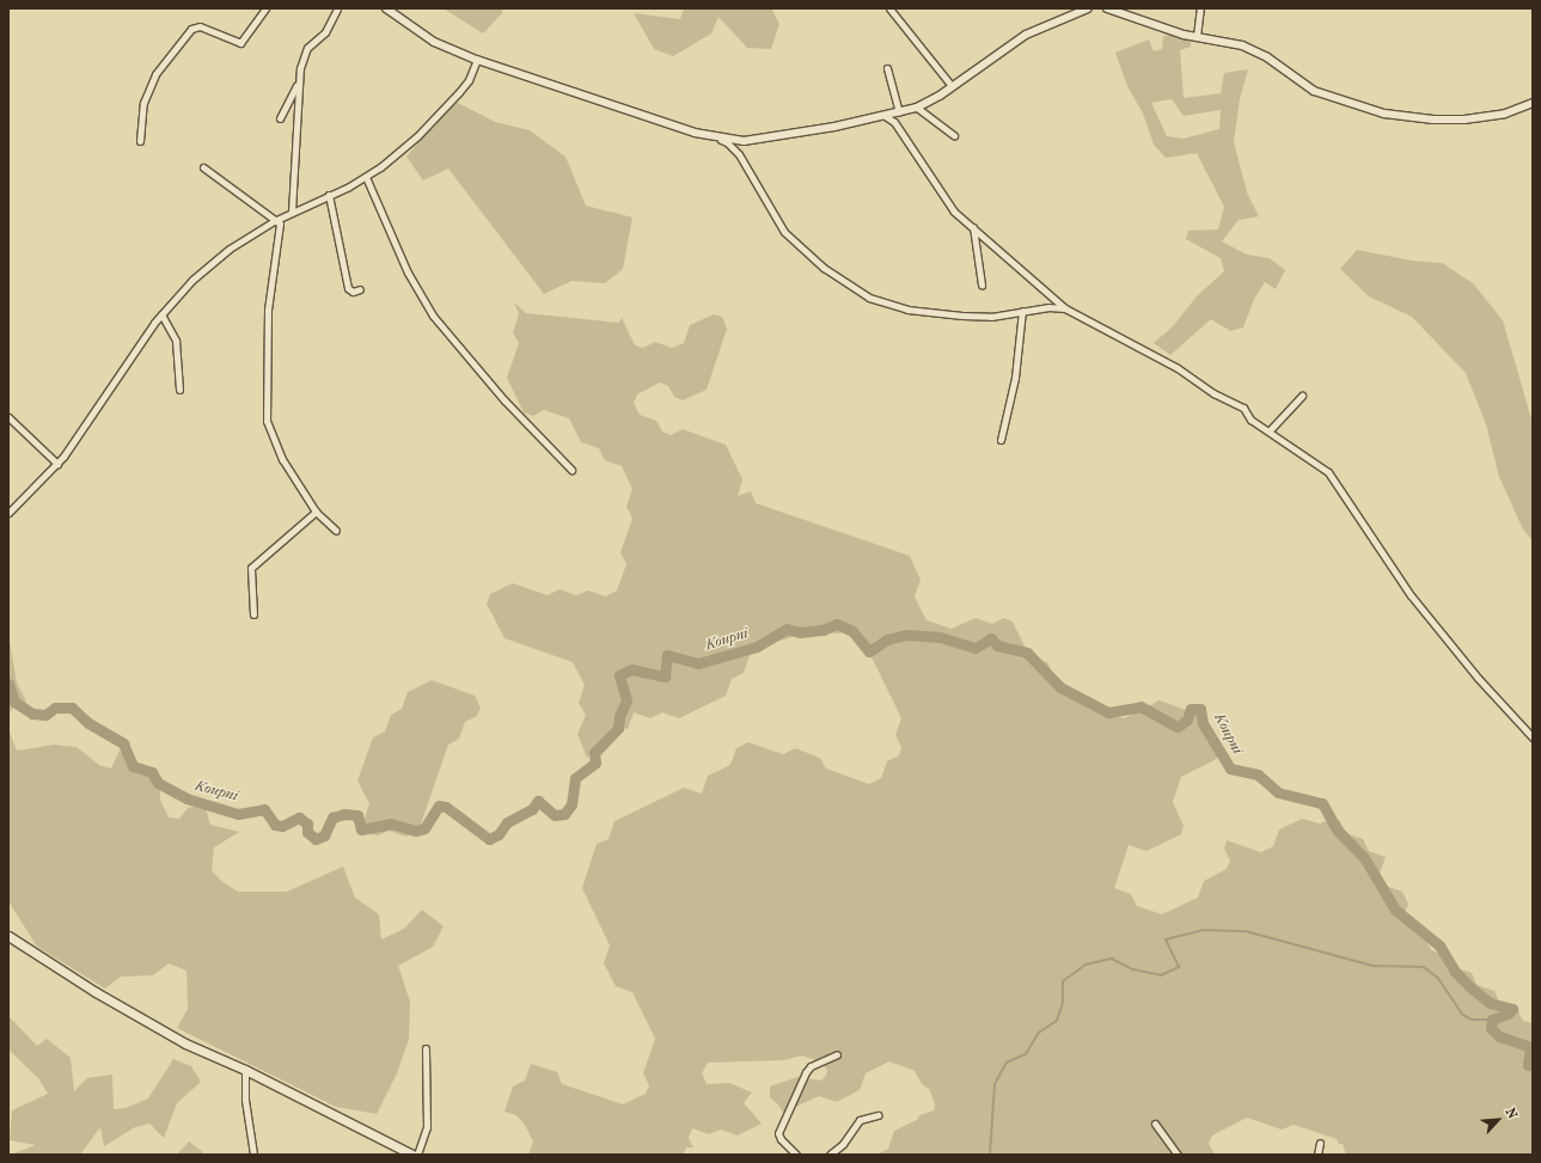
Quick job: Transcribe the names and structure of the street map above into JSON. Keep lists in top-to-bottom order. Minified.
{"water":["Koupni"],"north":"top right"}
